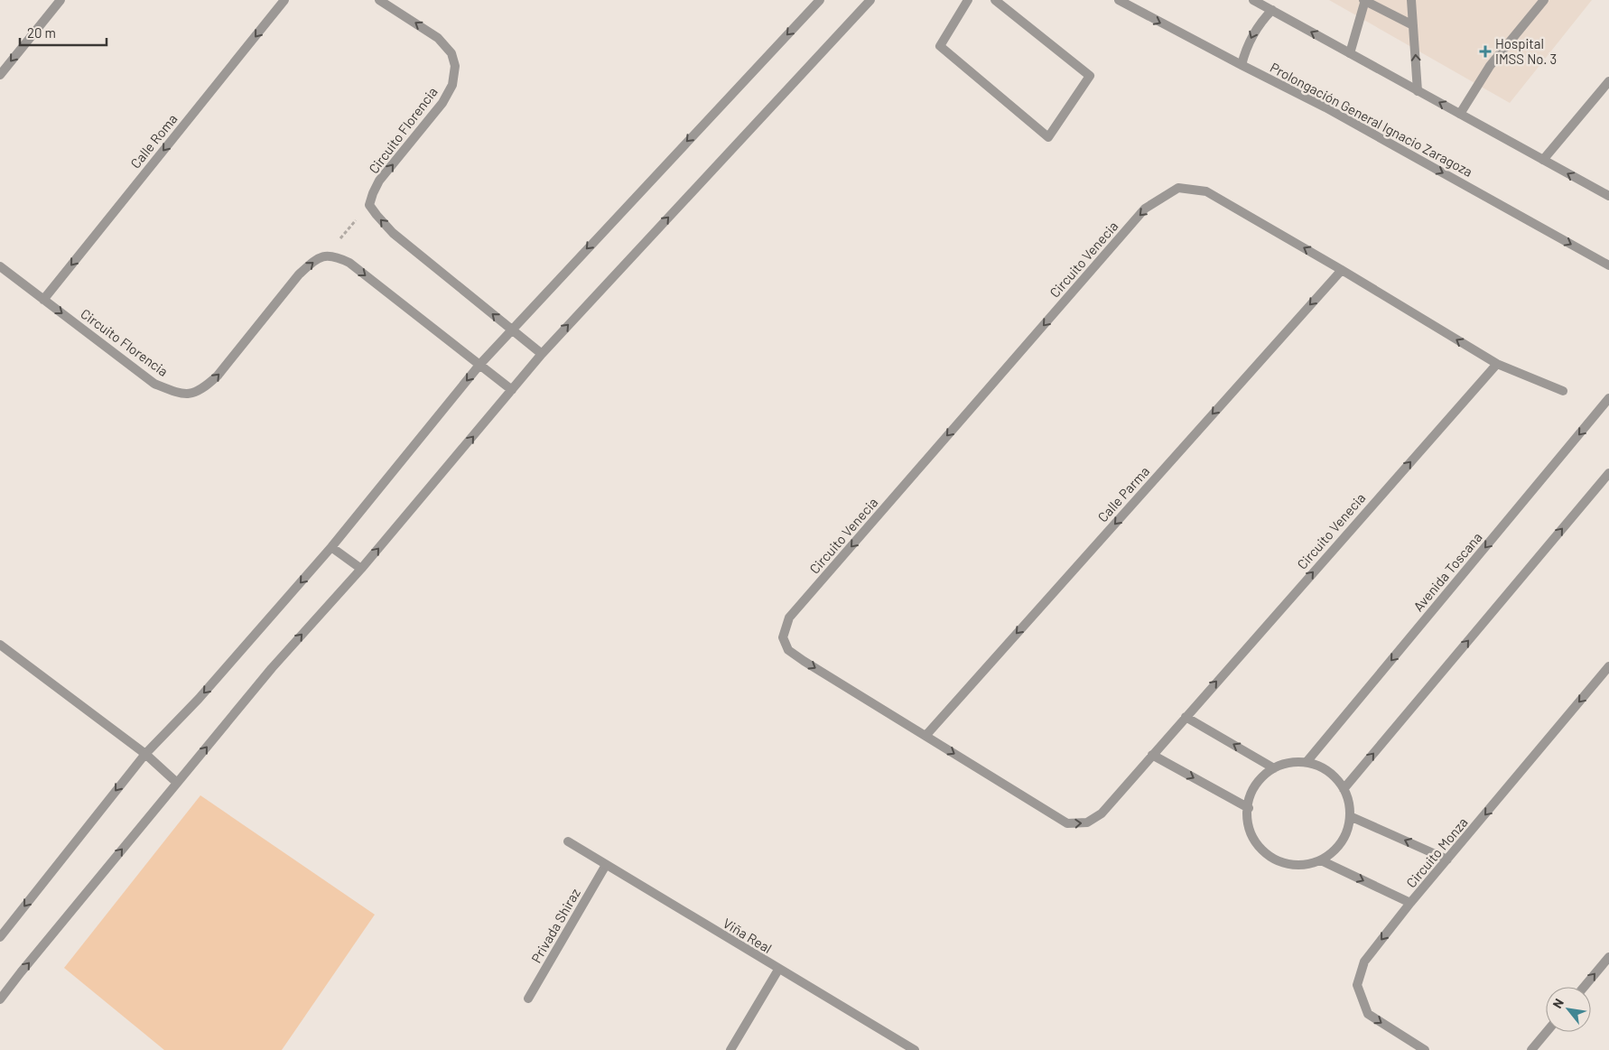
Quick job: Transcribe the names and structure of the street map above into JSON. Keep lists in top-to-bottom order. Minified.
{"streets":{"street":["Prolongación General Ignacio Zaragoza","Circuito Florencia","Calle Roma","Circuito Venecia","Calle Parma","Avenida Toscana","Circuito Monza","Privada Shiraz","Viña Real"]},"crossings":[["Circuito Florencia","Calle Roma"],["Circuito Venecia","Calle Parma"],["Privada Shiraz","Viña Real"]],"one_way":["Calle Roma","Calle Parma","Circuito Monza"],"places":{"health":["Hospital IMSS No. 3"]},"scale_bar":"20 m","north":"top left"}
